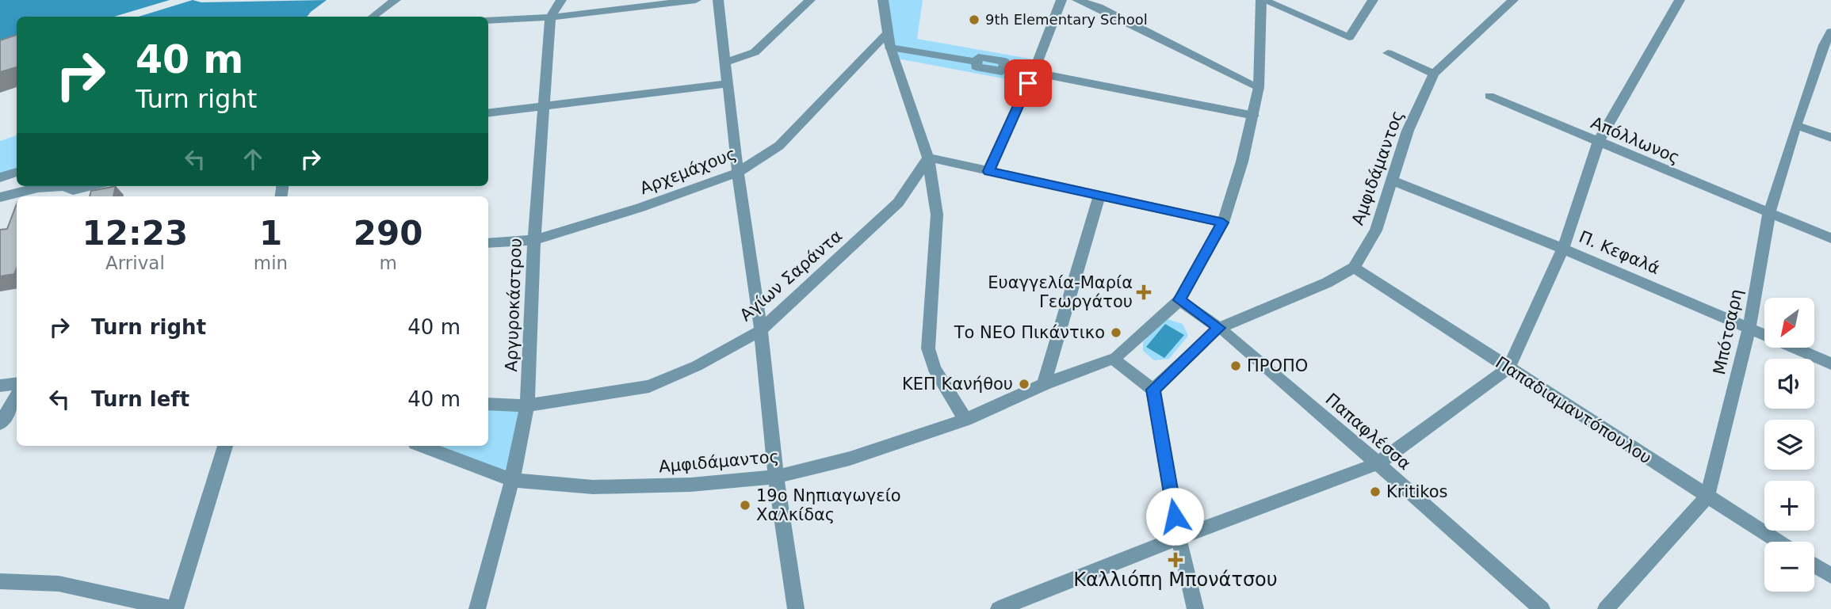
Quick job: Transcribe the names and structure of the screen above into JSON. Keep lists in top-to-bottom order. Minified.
{"streets":{"street":["Απόλλωνος","Αμφιδάμαντος","Αρχεμάχους","Π. Κεφαλά","Αγίων Σαράντα","Αργυροκάστρου","Μπότσαρη","Παπαδιαμαντόπουλου","Παπαφλέσσα"]},"crossings":[["Απόλλωνος","Μπότσαρη"],["Αμφιδάμαντος","Π. Κεφαλά"],["Αμφιδάμαντος","Αργυροκάστρου"],["Αμφιδάμαντος","Παπαδιαμαντόπουλου"],["Αρχεμάχους","Αργυροκάστρου"],["Π. Κεφαλά","Μπότσαρη"],["Αγίων Σαράντα","Αργυροκάστρου"],["Μπότσαρη","Παπαδιαμαντόπουλου"]],"places":{"other":["9th Elementary School","Το ΝΕΟ Πικάντικο","ΠΡΟΠΟ","ΚΕΠ Κανήθου","Kritikos","19ο Νηπιαγωγείο Χαλκίδας"],"health":["Ευαγγελία-Μαρία Γεωργάτου","Καλλιόπη Μπονάτσου"]},"north":"bottom left","page":{"turn":["40 m","Turn right"],"eta":["12:23","Arrival","1","min","290","m"],"list":[{"name":"Turn right","value":"40 m"},{"name":"Turn left","value":"40 m"}],"map_buttons":["+","−"]}}
